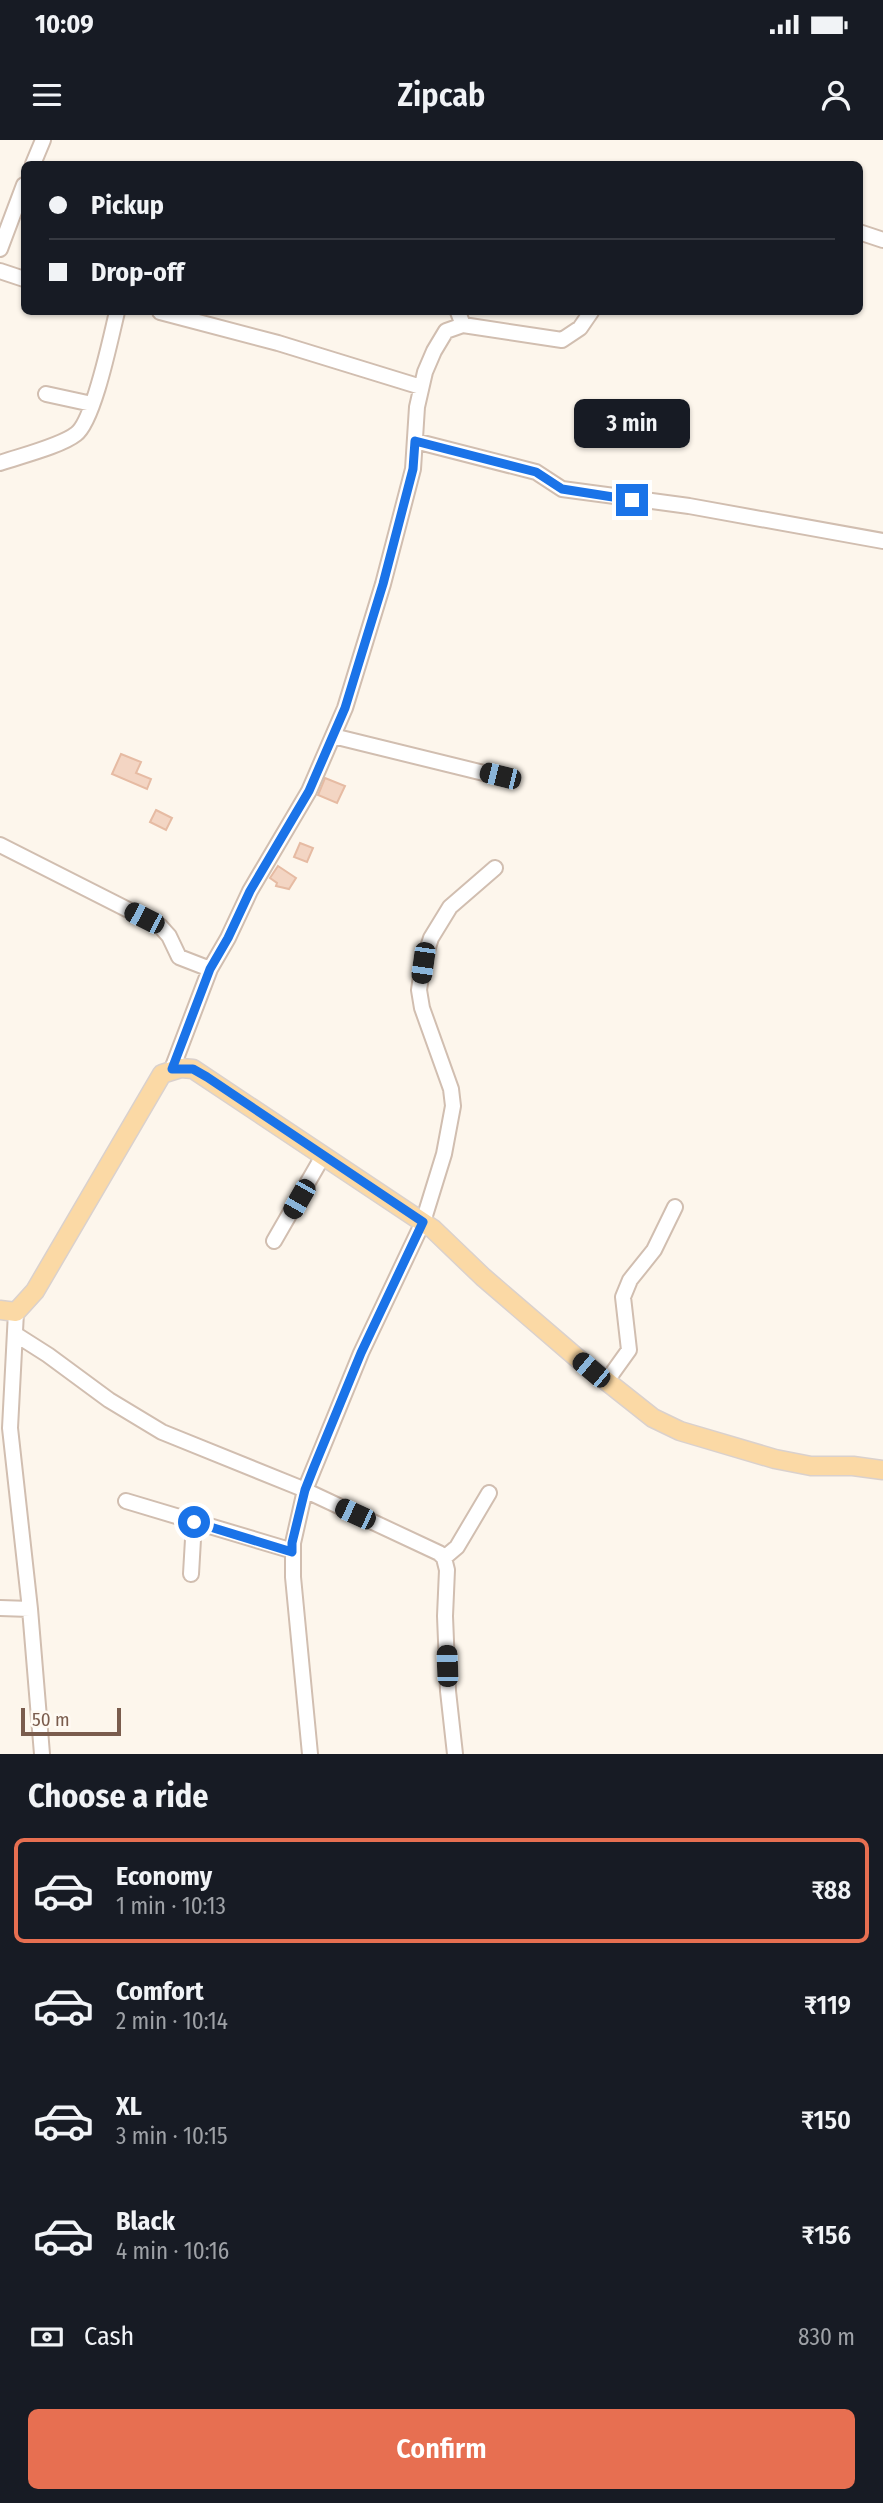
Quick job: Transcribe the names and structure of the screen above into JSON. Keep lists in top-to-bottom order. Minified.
{"scale_bar":"50 m","page":{"status":"10:09","header":"Zipcab","banner":["Pickup","Drop-off"],"bubble":"3 min","scale":"50 m","heading":"Choose a ride","list":[{"name":"Economy","note":"1 min · 10:13","value":"₹88"},{"name":"Comfort","note":"2 min · 10:14","value":"₹119"},{"name":"XL","note":"3 min · 10:15","value":"₹150"},{"name":"Black","note":"4 min · 10:16","value":"₹156"}],"pay":["Cash","830 m"],"buttons":"Confirm"}}
